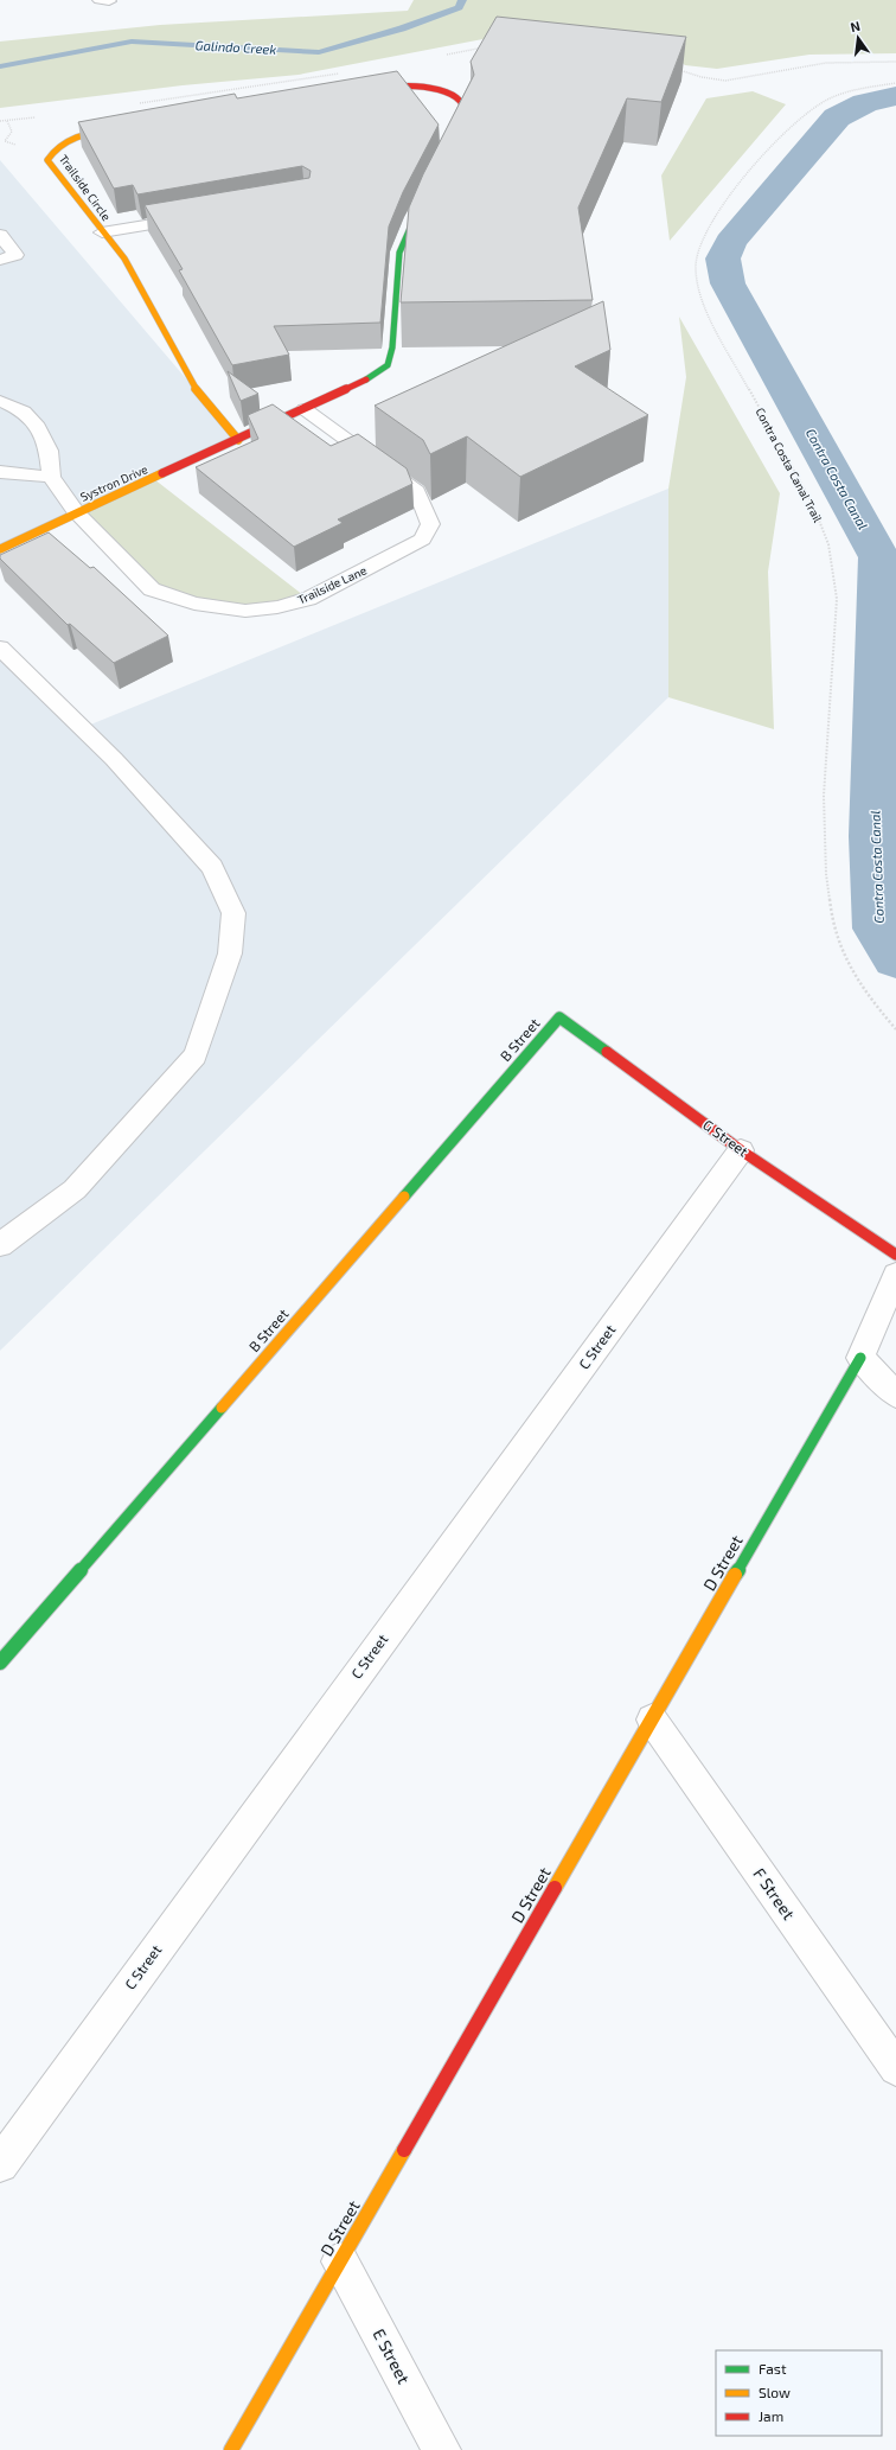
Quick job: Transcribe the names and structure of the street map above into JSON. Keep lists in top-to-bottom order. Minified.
{"streets":{"street":["Trailside Circle","Systron Drive","Trailside Lane","B Street","G Street","C Street","D Street","F Street","E Street"],"path":["Contra Costa Canal Trail"]},"crossings":[["Trailside Circle","Systron Drive"],["Systron Drive","Trailside Lane"],["B Street","G Street"],["G Street","C Street"],["D Street","F Street"],["D Street","E Street"]],"water":["Galindo Creek","Contra Costa Canal"],"legend":["Fast","Slow","Jam"],"north":"top"}
